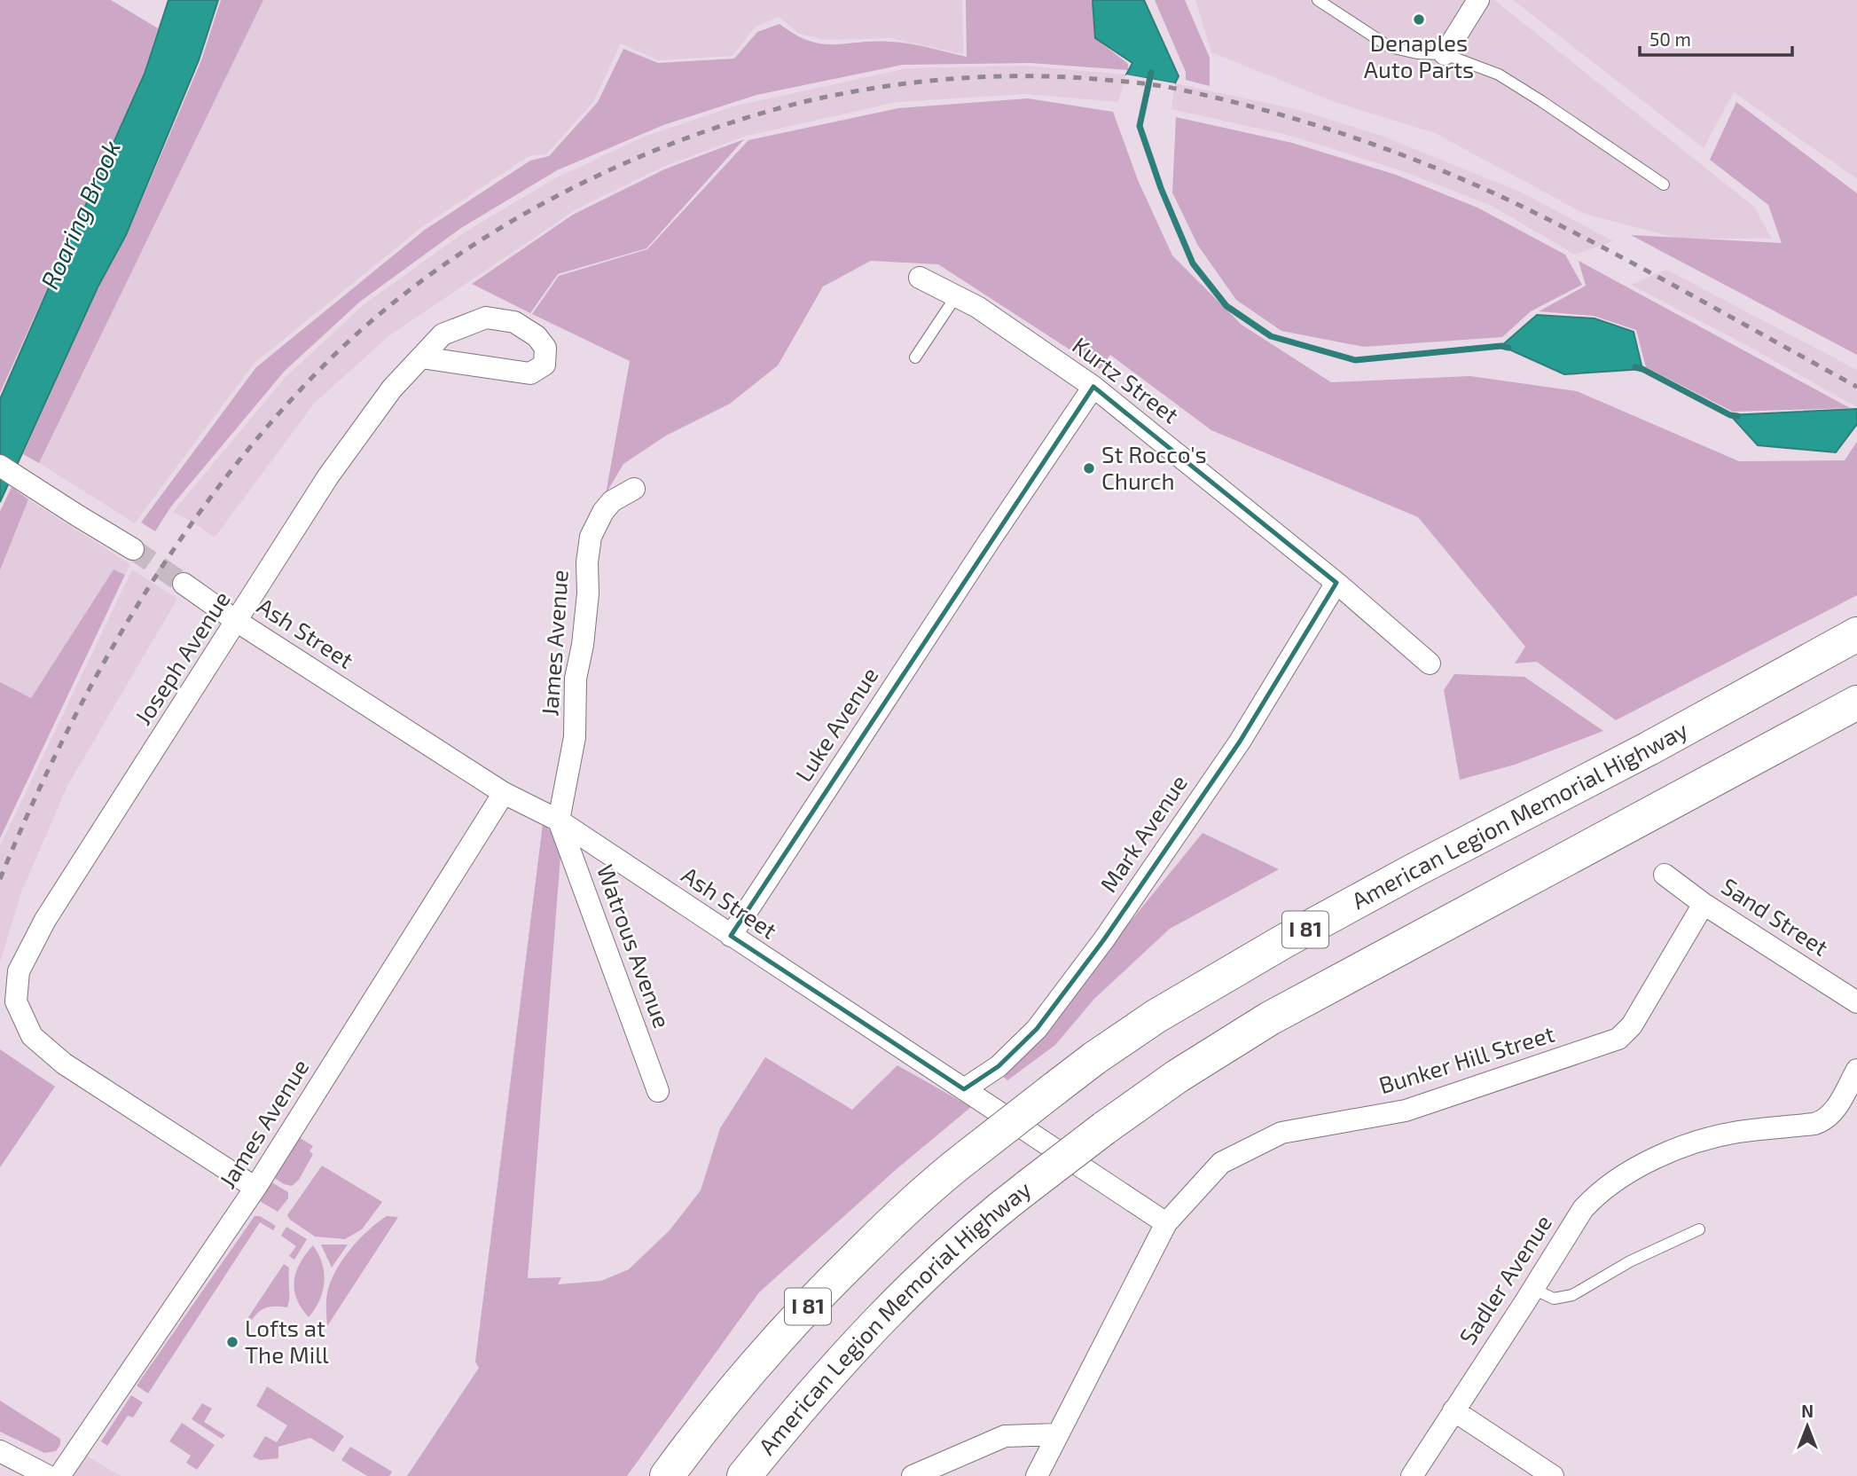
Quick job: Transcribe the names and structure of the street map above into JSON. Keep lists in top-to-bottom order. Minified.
{"streets":{"highway":["American Legion Memorial Highway","I 81"],"street":["Kurtz Street","Ash Street","James Avenue","Joseph Avenue","Luke Avenue","Mark Avenue","Sand Street","Watrous Avenue","Bunker Hill Street","Sadler Avenue"]},"crossings":[["Kurtz Street","Luke Avenue"],["Kurtz Street","Mark Avenue"],["Ash Street","James Avenue"],["Ash Street","Joseph Avenue"],["Ash Street","Luke Avenue"],["Ash Street","Mark Avenue"],["Ash Street","Watrous Avenue"],["Ash Street","Bunker Hill Street"],["James Avenue","Joseph Avenue"],["James Avenue","Watrous Avenue"],["Sand Street","Bunker Hill Street"]],"water":["Roaring Brook"],"places":["Denaples Auto Parts","St Rocco's Church","Lofts at The Mill"],"scale_bar":"50 m","north":"top"}
